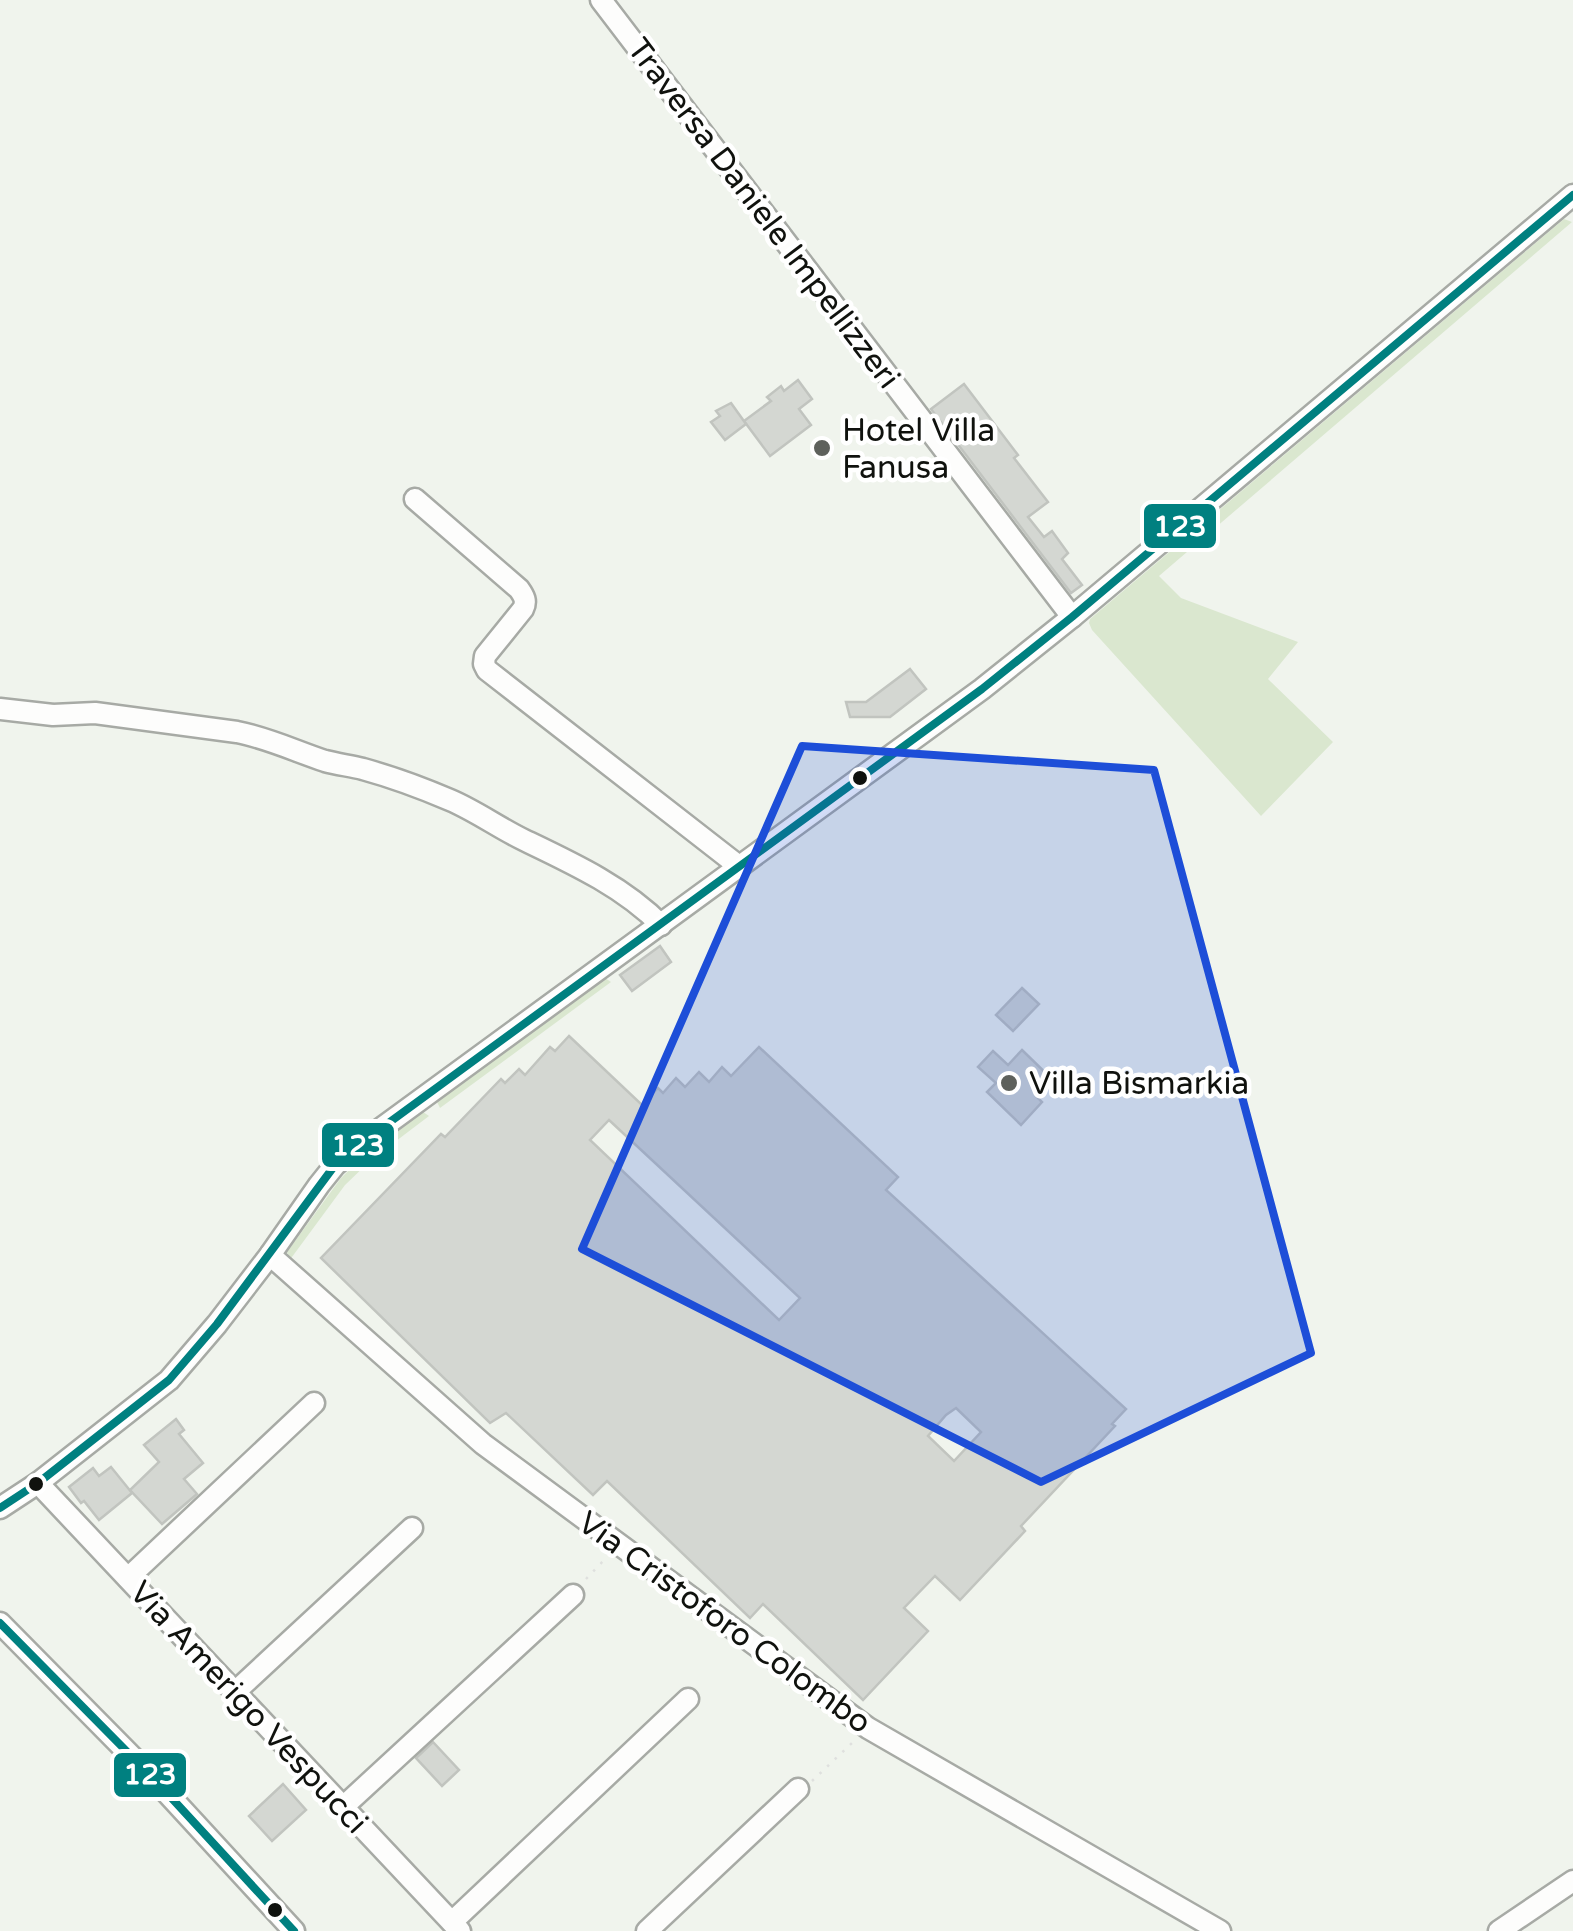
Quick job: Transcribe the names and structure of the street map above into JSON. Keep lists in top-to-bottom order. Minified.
{"streets":{"street":["Traversa Daniele Impellizzeri","Via Cristoforo Colombo","Via Amerigo Vespucci"]},"places":["Hotel Villa Fanusa","Villa Bismarkia"],"lines":["transit line 123"]}
